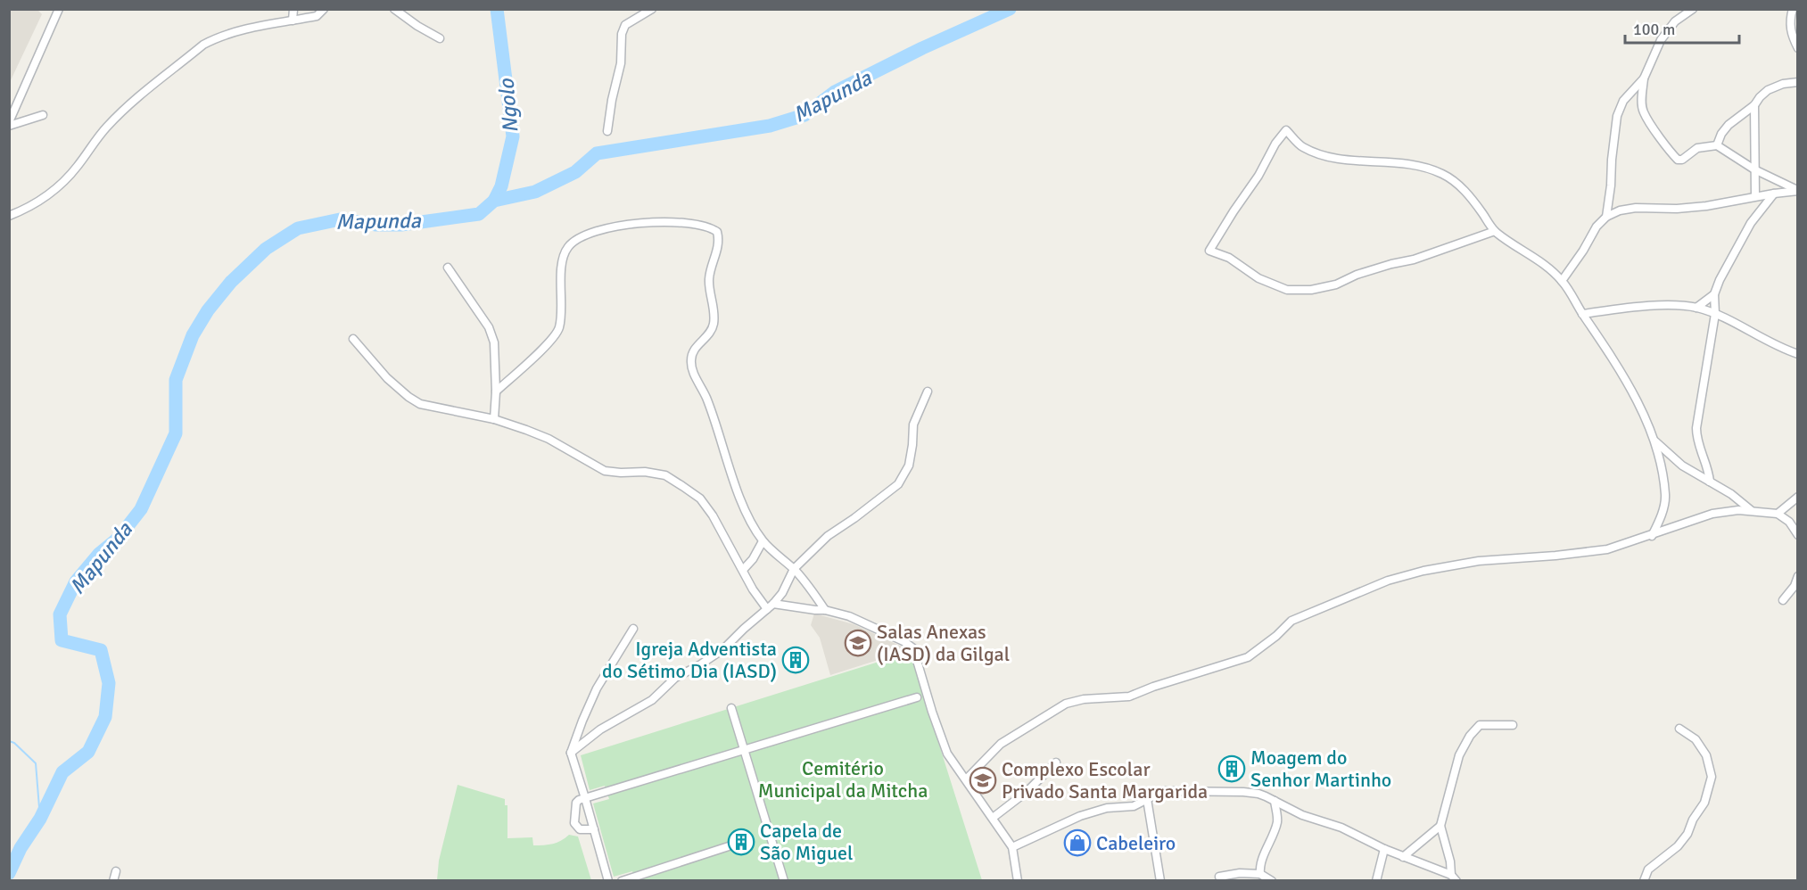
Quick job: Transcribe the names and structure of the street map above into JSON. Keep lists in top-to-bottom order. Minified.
{"water":["Mapunda","Ngolo"],"parks":["Cemitério Municipal da Mitcha"],"places":{"school or university":["Salas Anexas (IASD) da Gilgal","Complexo Escolar Privado Santa Margarida"],"building":["Igreja Adventista do Sétimo Dia (IASD)","Moagem do Senhor Martinho","Capela de São Miguel"],"shop":["Cabeleiro"]},"scale_bar":"100 m"}
